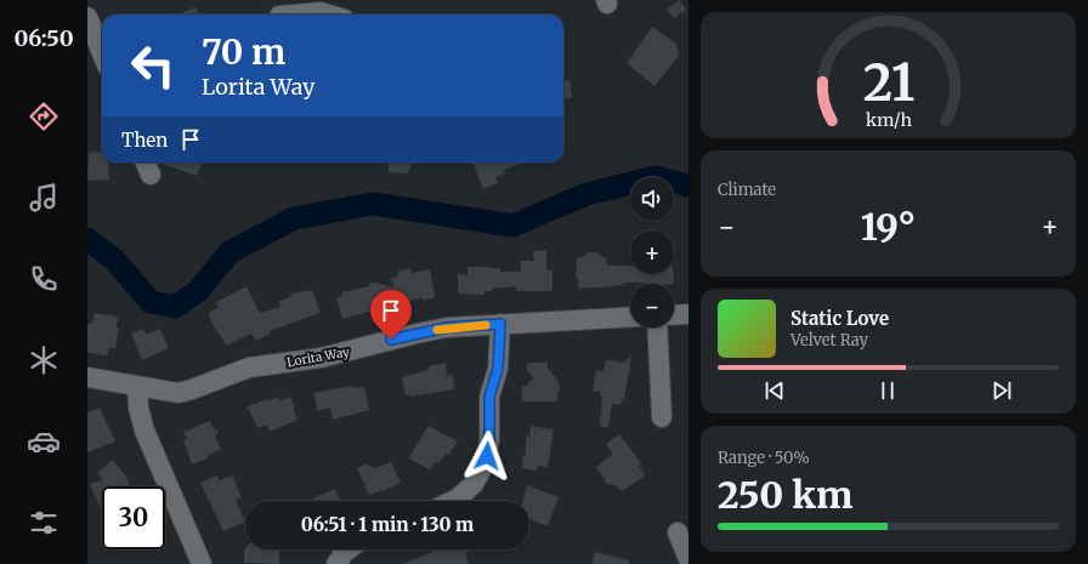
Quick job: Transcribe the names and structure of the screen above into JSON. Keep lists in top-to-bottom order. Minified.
{"streets":{"street":["Lorita Way"]},"page":{"tabs":"06:50","turn":["70 m","Lorita Way"],"then":"Then","tile":["Climate",["Range · 50%","250 km"]],"map_buttons":["+","−"],"heat":["−","19°","+"],"song":["Static Love","Velvet Ray"],"limit":"30","trip":"06:51 · 1 min · 130 m","gauge":["21","km/h"]}}
